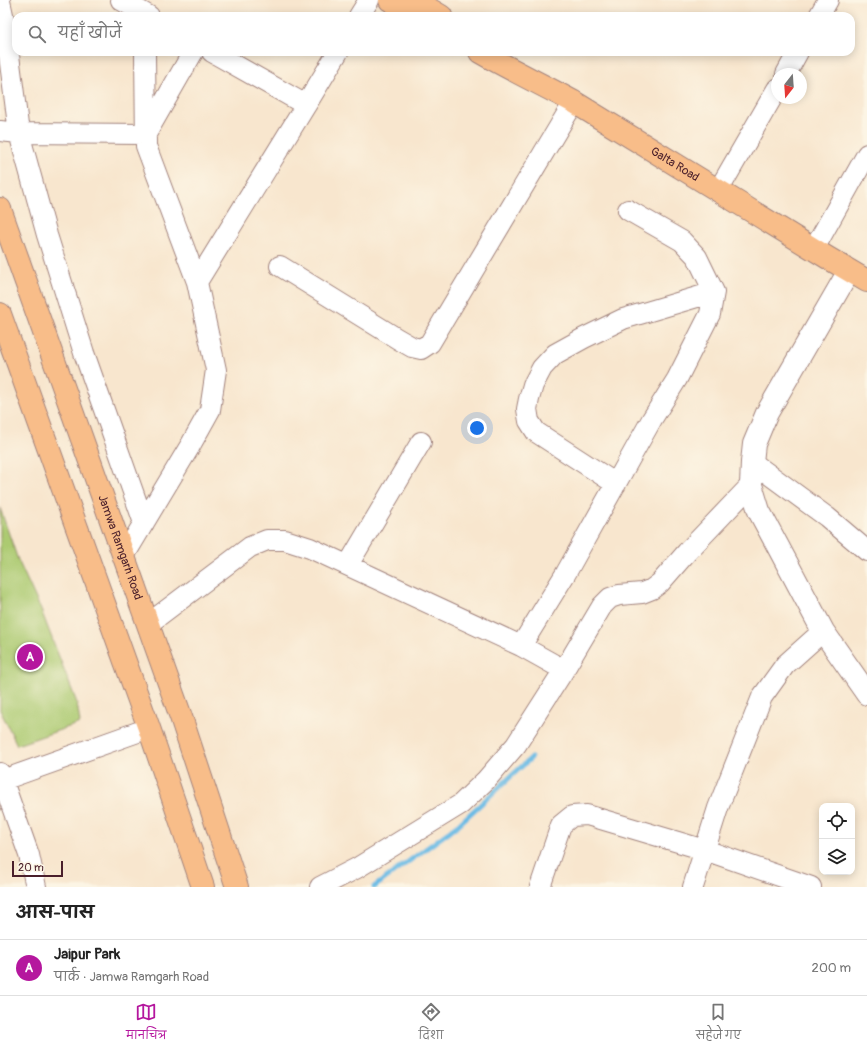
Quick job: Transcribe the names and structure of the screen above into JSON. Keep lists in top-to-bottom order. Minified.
{"streets":{"main road":["Galta Road","Jamwa Ramgarh Road"]},"scale_bar":"20 m","north":"bottom","page":{"search":"यहाँ खोजें","pins":"A","scale":"20 m","heading":"आस-पास","list":[{"mark":"A","name":"Jaipur Park","note":"पार्क · Jamwa Ramgarh Road","value":"200 m"}],"nav":["मानचित्र","दिशा","सहेजे गए"]}}
